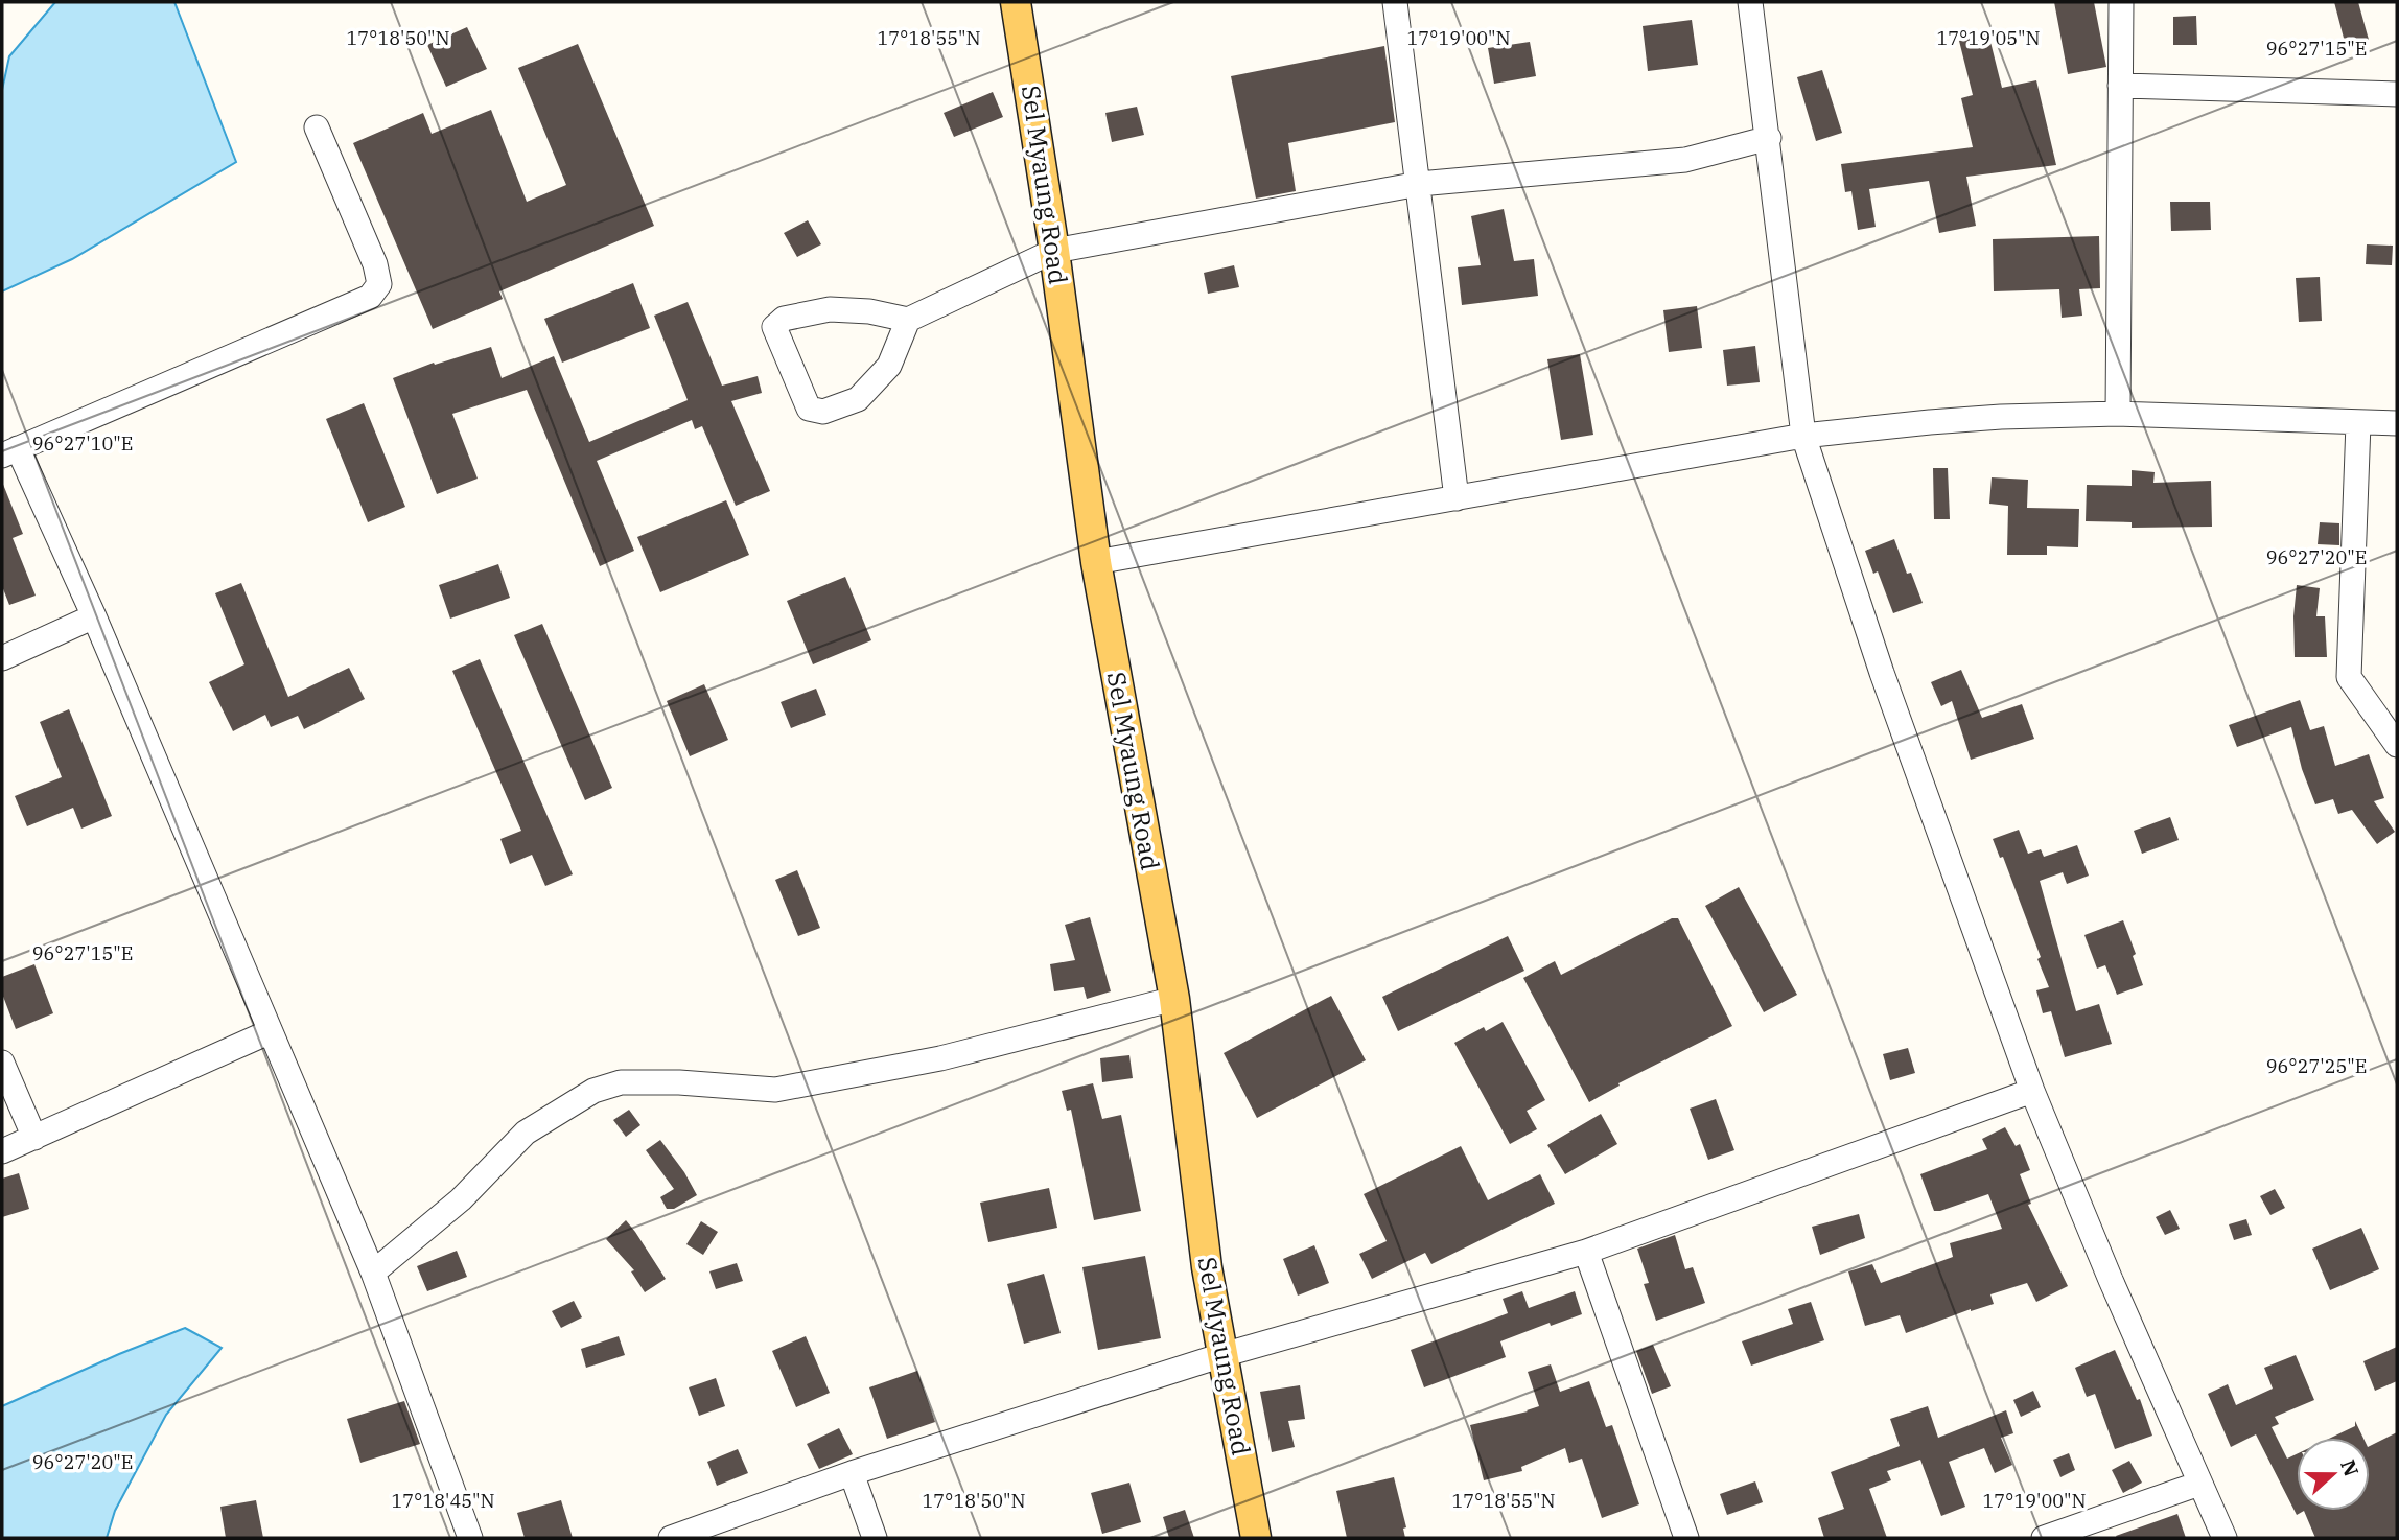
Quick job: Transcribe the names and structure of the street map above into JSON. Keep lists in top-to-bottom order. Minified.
{"streets":{"main road":["Sel Myaung Road"]},"north":"right","coordinates":["17°18'50\"N","17°18'55\"N","17°19'00\"N","17°19'05\"N","96°27'15\"E","96°27'10\"E","96°27'20\"E","96°27'25\"E","17°18'45\"N"]}
